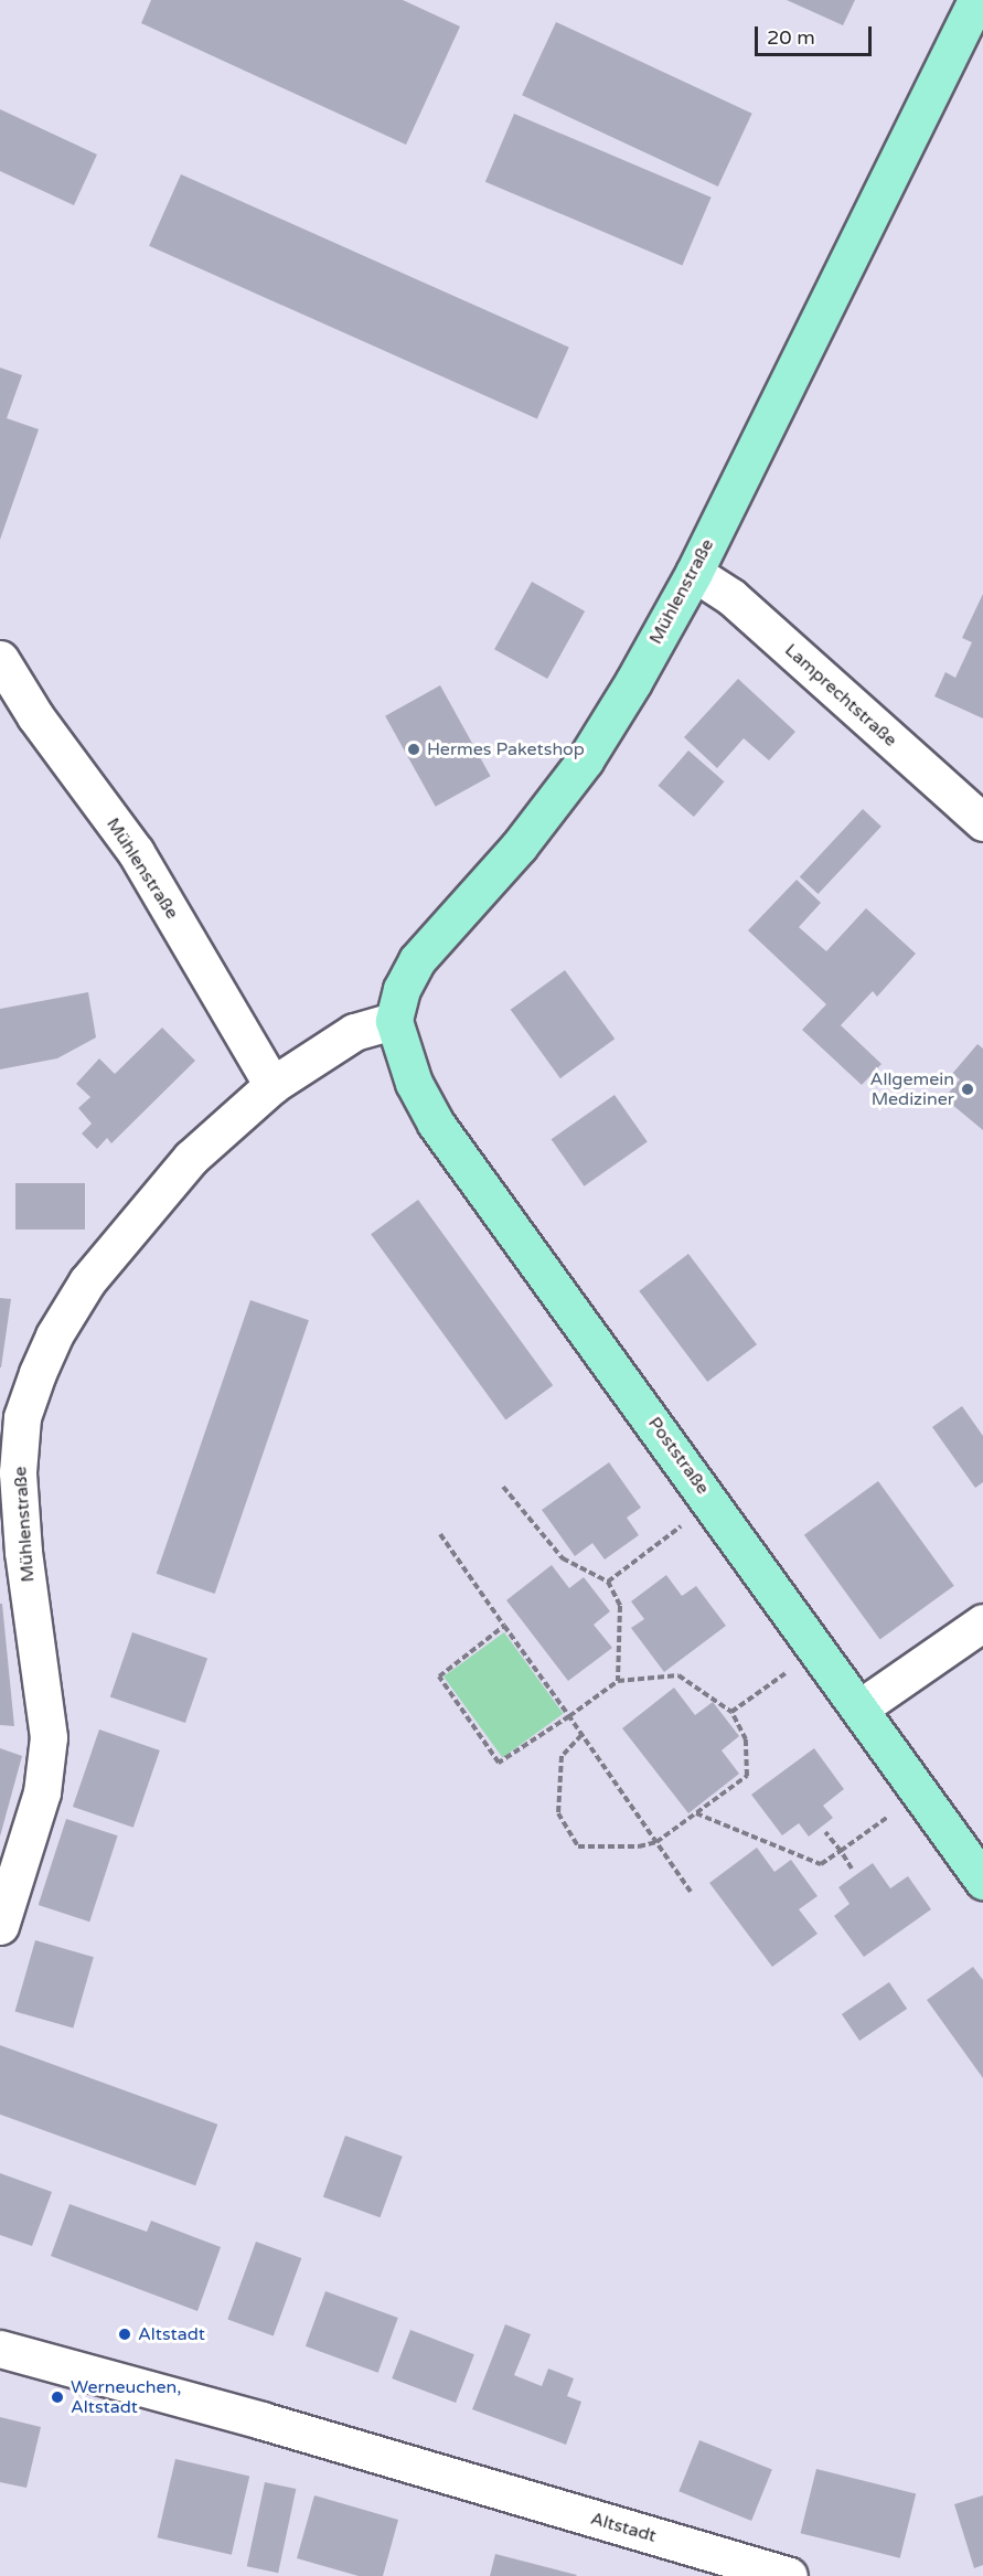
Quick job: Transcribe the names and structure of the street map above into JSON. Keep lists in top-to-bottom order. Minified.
{"streets":{"main road":["Mühlenstraße","Poststraße"],"street":["Lamprechtstraße","Altstadt"]},"crossings":[["Mühlenstraße","Lamprechtstraße"],["Mühlenstraße","Poststraße"]],"places":["Hermes Paketshop","Allgemein Mediziner","Altstadt","Werneuchen, Altstadt"],"scale_bar":"20 m"}
